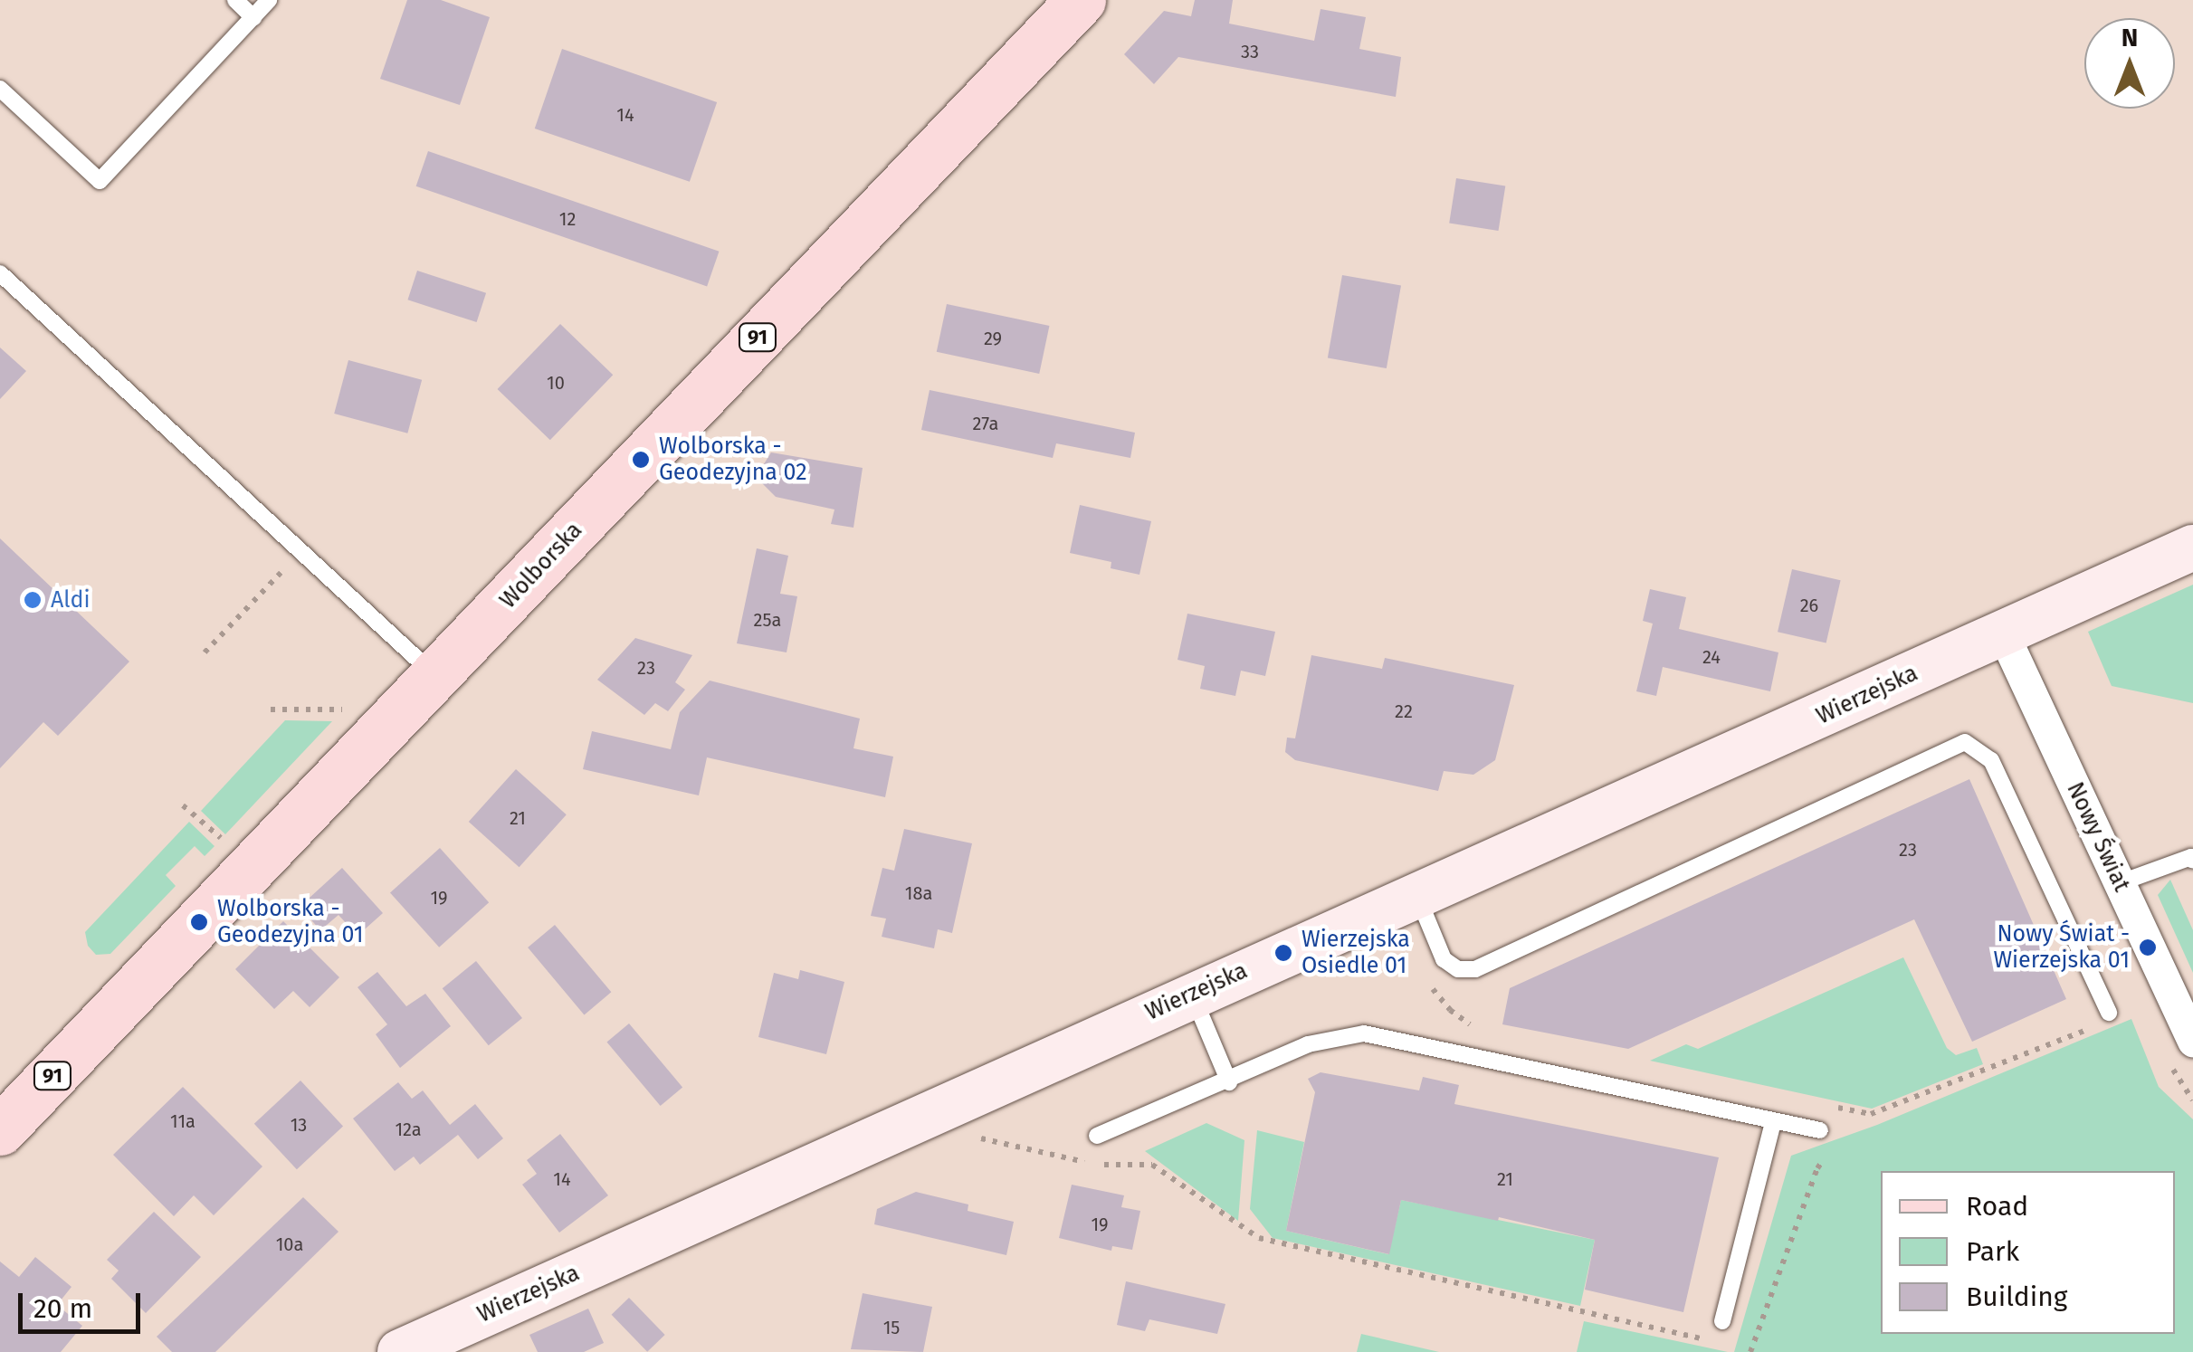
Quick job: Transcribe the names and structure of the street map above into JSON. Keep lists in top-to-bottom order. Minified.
{"streets":{"main road":["91","Wolborska"],"street":["Wierzejska","Nowy Świat"]},"crossings":[["Wierzejska","Nowy Świat"]],"places":["Wolborska - Geodezyjna 02","Aldi","Wolborska - Geodezyjna 01","Nowy Świat - Wierzejska 01","Wierzejska Osiedle 01"],"house_numbers":["33","14","12","29","10","27a","26","25a","24","23","22","21","23","18a","19","11a","13","12a","14","21","19","10a","15"],"legend":["Road","Park","Building"],"scale_bar":"20 m","north":"top"}
